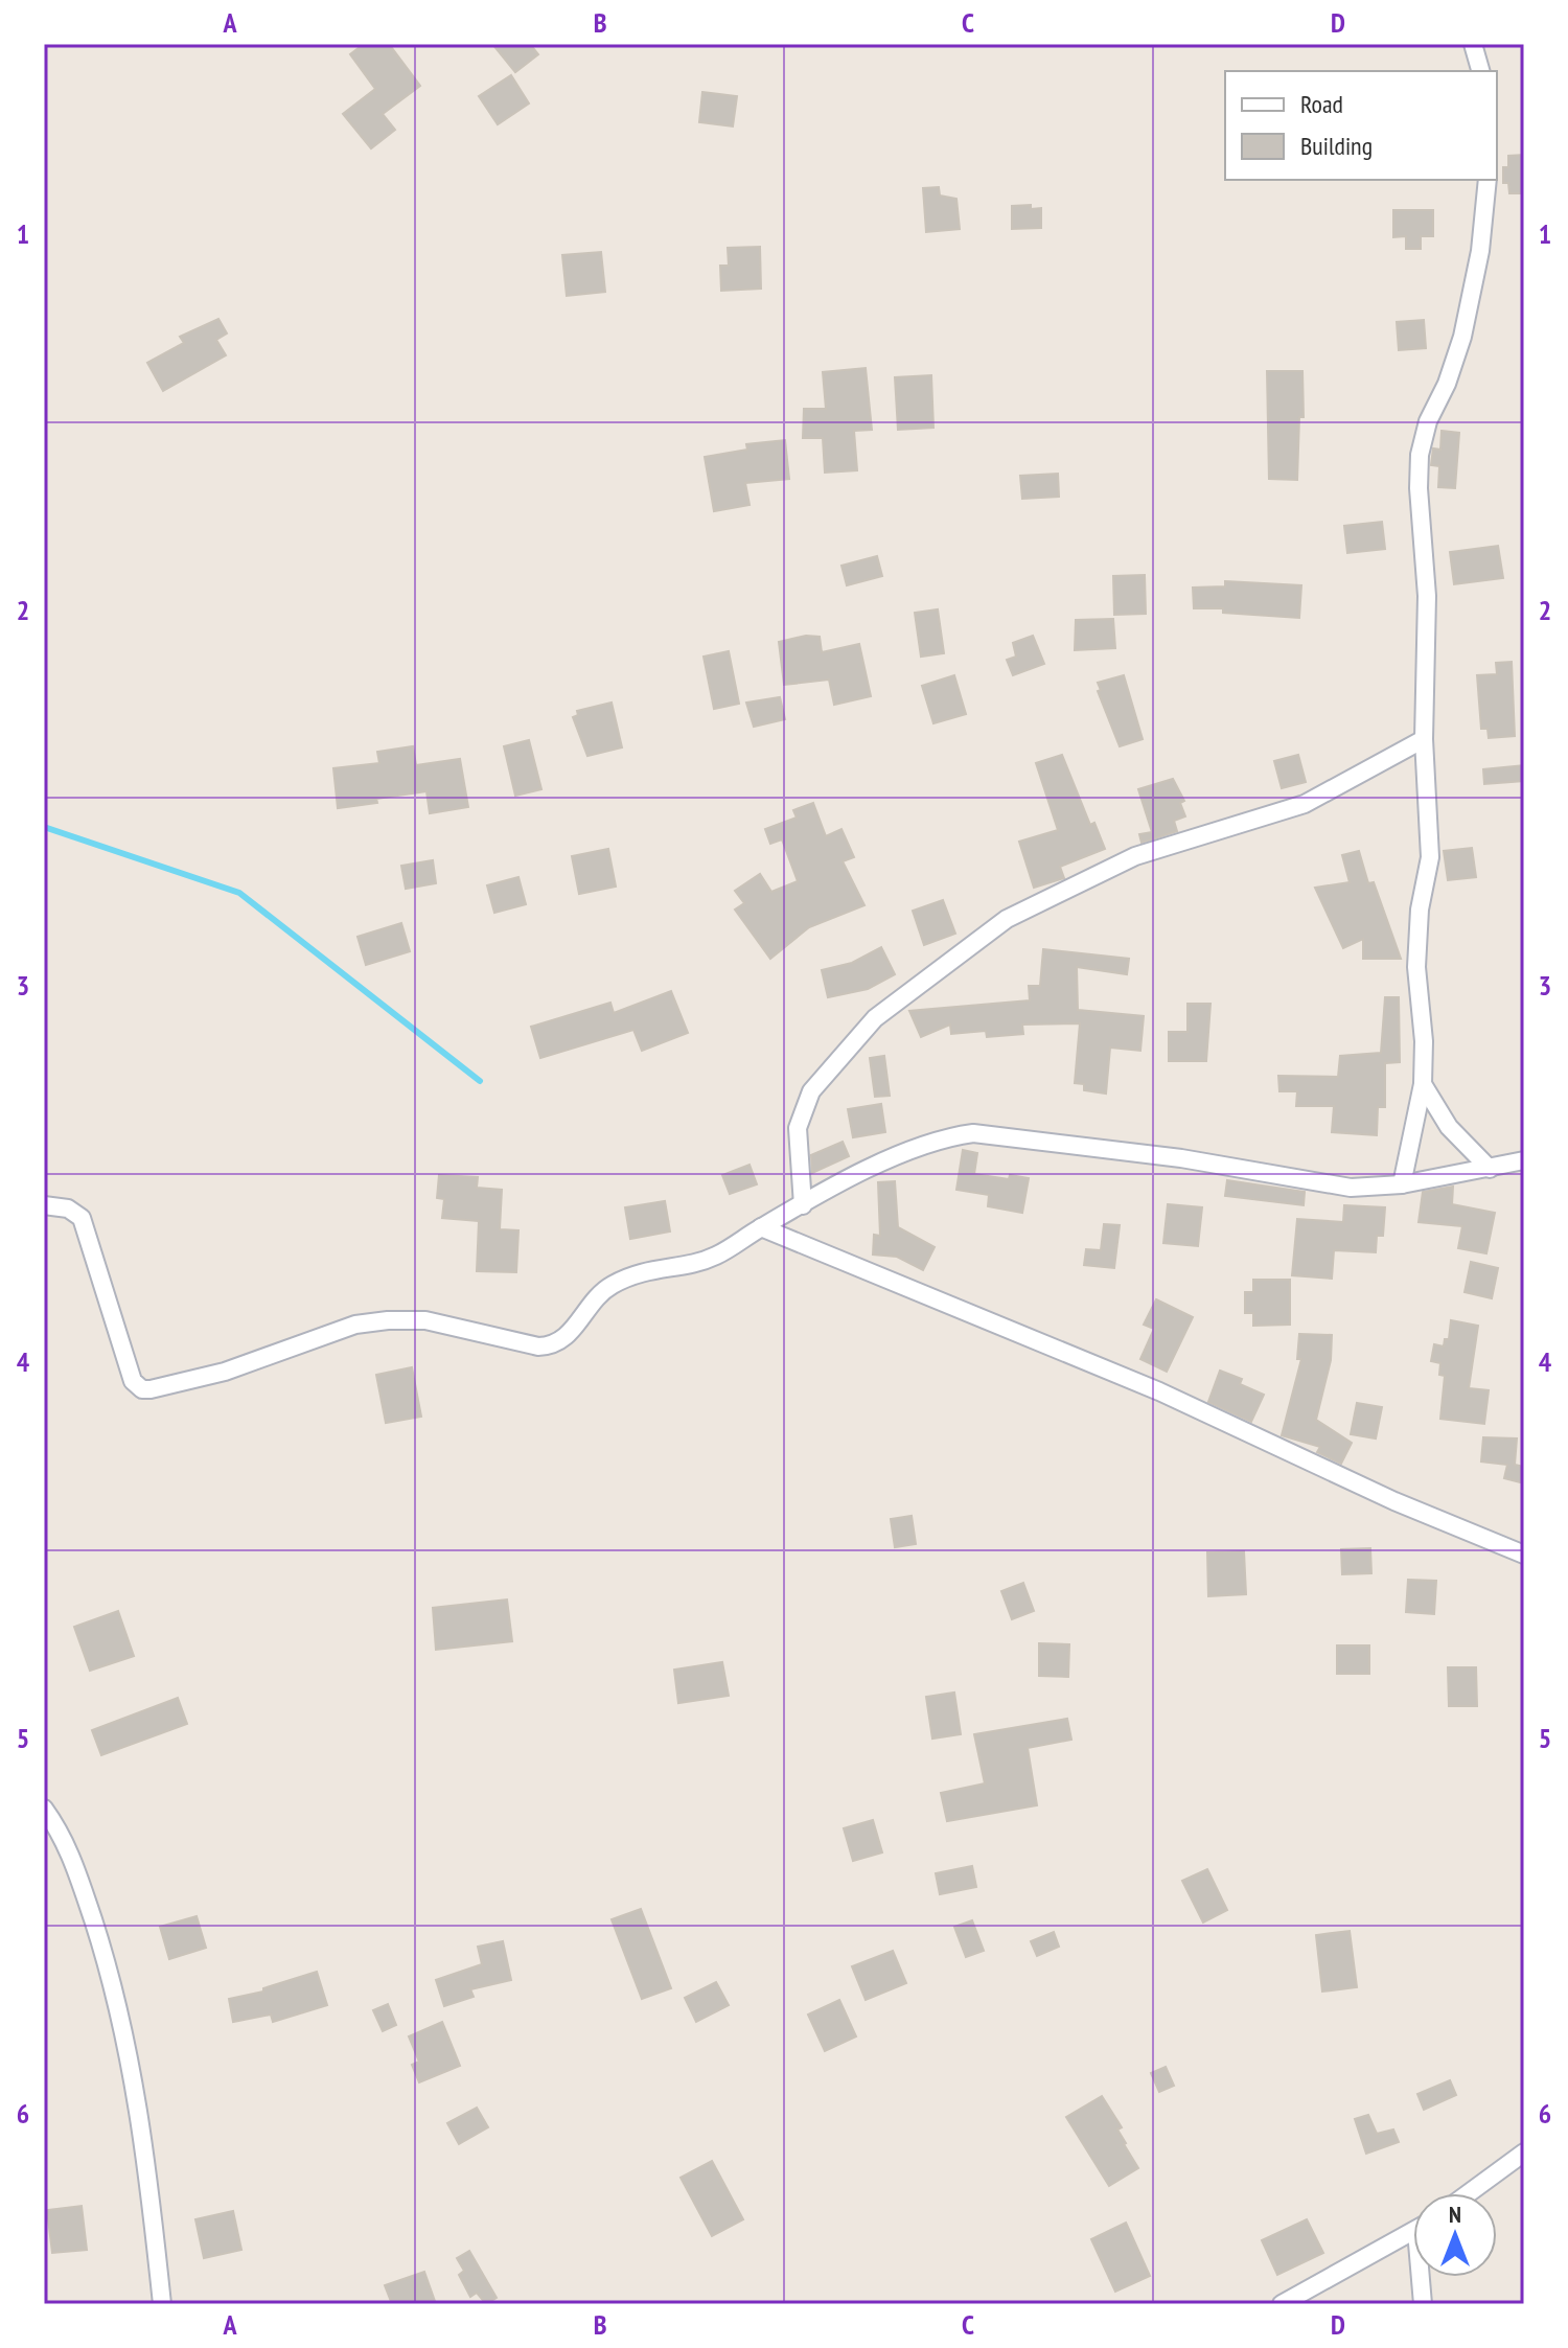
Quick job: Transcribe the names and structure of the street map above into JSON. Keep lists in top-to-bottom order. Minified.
{"legend":["Road","Building"],"north":"top","grid":{"columns":["A","B","C","D"],"rows":["1","2","3","4","5","6"]}}
